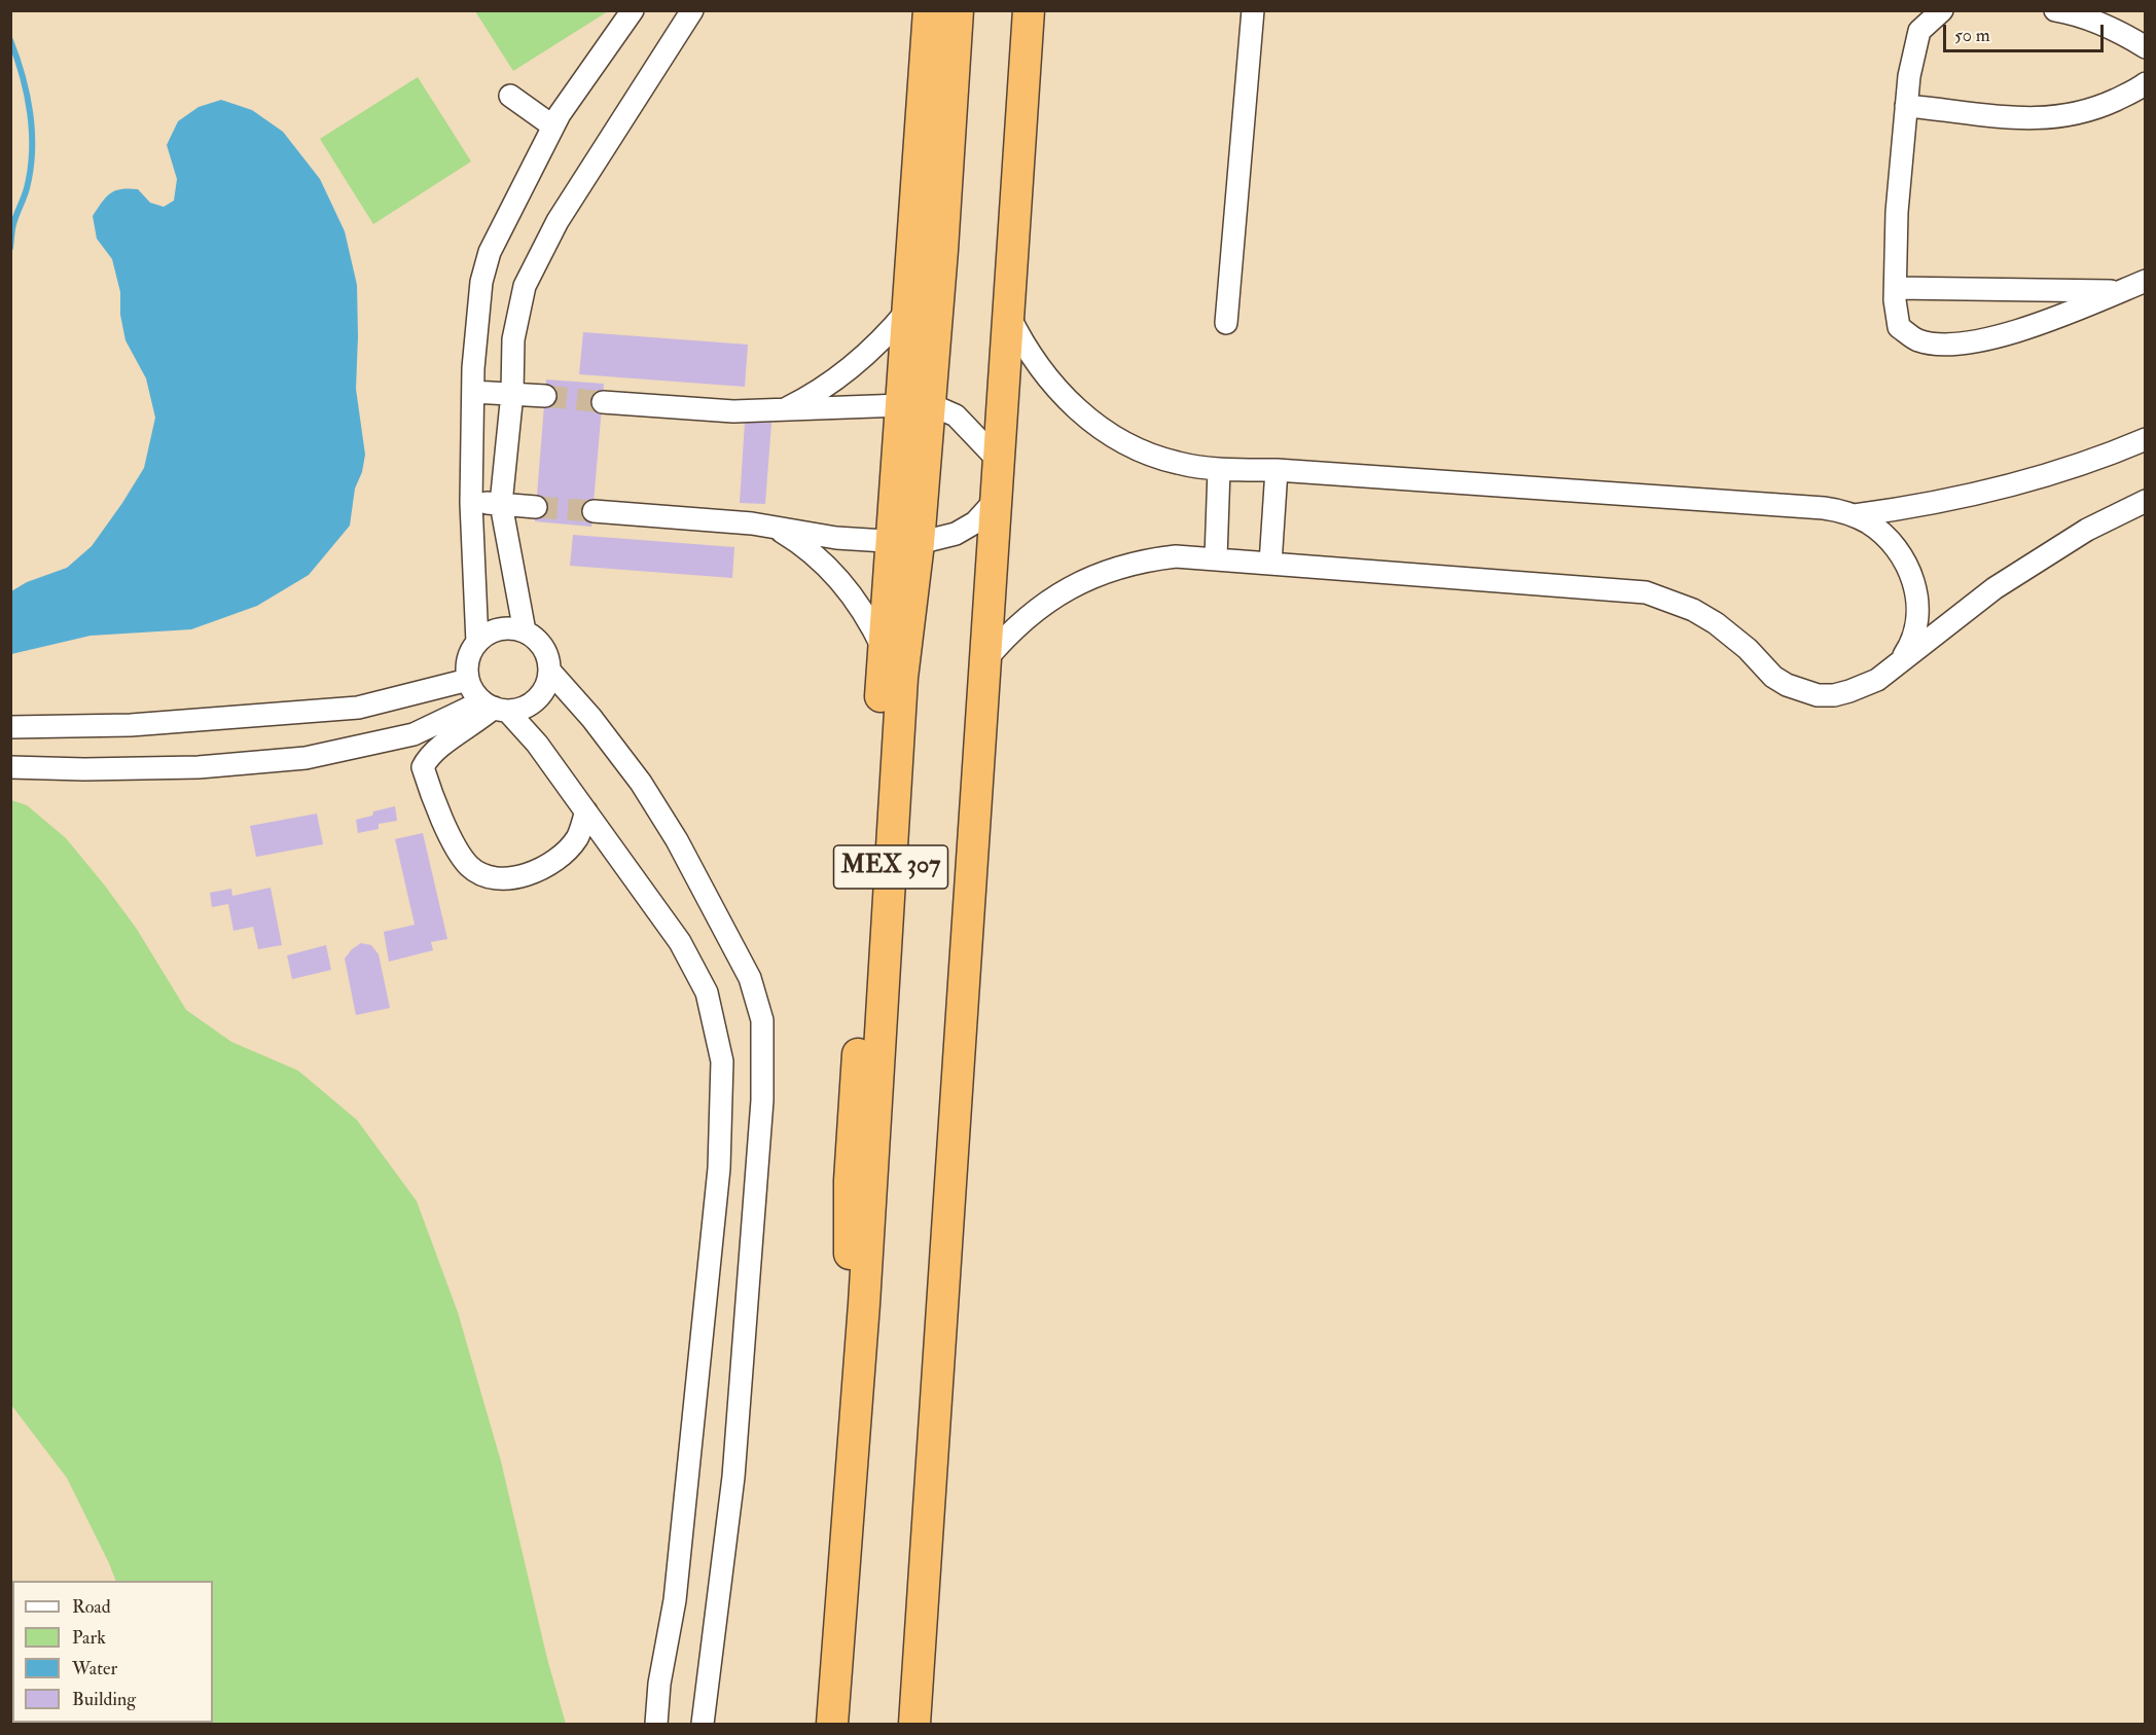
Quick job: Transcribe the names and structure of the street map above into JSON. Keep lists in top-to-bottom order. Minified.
{"streets":{"highway":["MEX 307"]},"legend":["Road","Park","Water","Building"],"scale_bar":"50 m"}
